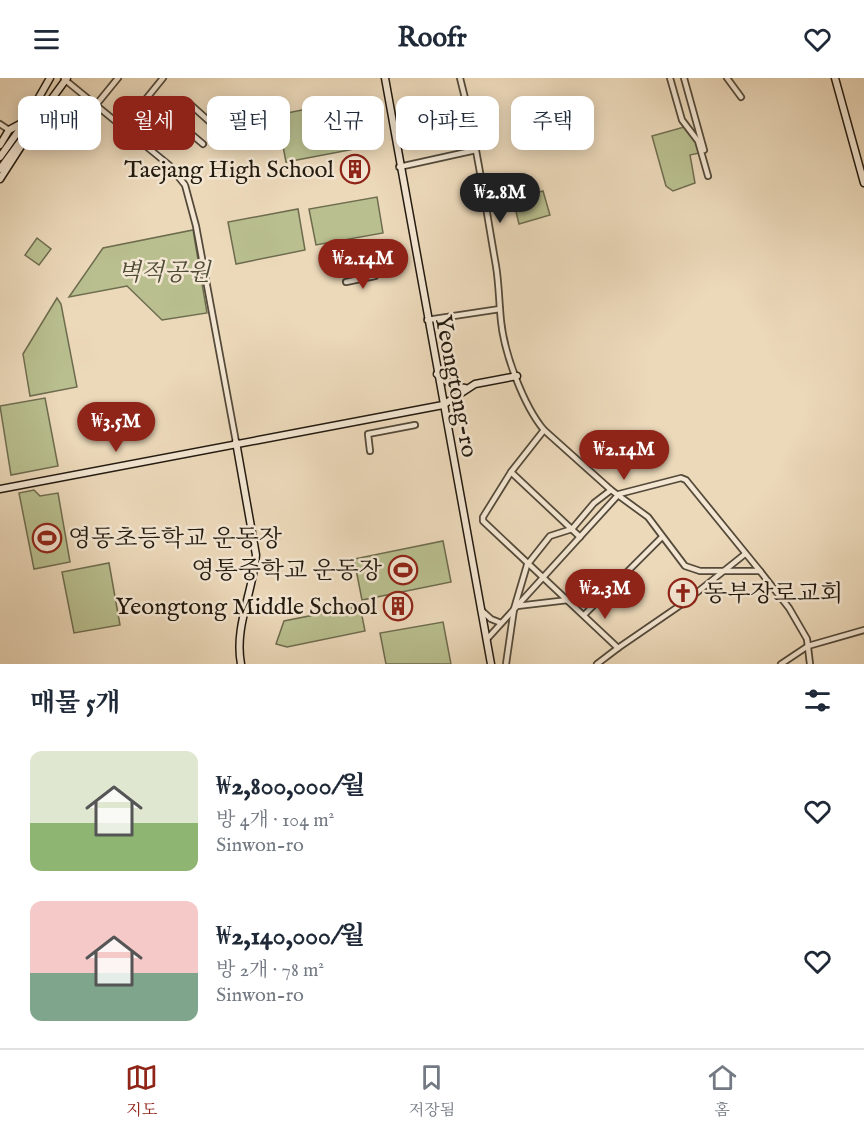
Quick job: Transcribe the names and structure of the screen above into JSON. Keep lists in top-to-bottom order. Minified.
{"streets":{"street":["Yeongtong-ro"]},"parks":["벽적공원"],"places":{"building":["Taejang High School","Yeongtong Middle School"],"sports":["영동초등학교 운동장","영통중학교 운동장"],"church":["동부장로교회"]},"page":{"header":"Roofr","chip":["매매","월세","필터","신규","아파트","주택"],"price":["₩2.8M","₩2.14M","₩3.5M","₩2.14M","₩2.3M"],"heading":"매물 5개","list":[{"name":"₩2,800,000/월","note":"방 4개 · 104 m² · Sinwon-ro"},{"name":"₩2,140,000/월","note":"방 2개 · 78 m² · Sinwon-ro"}],"tabs":["지도","저장됨","홈"]}}
